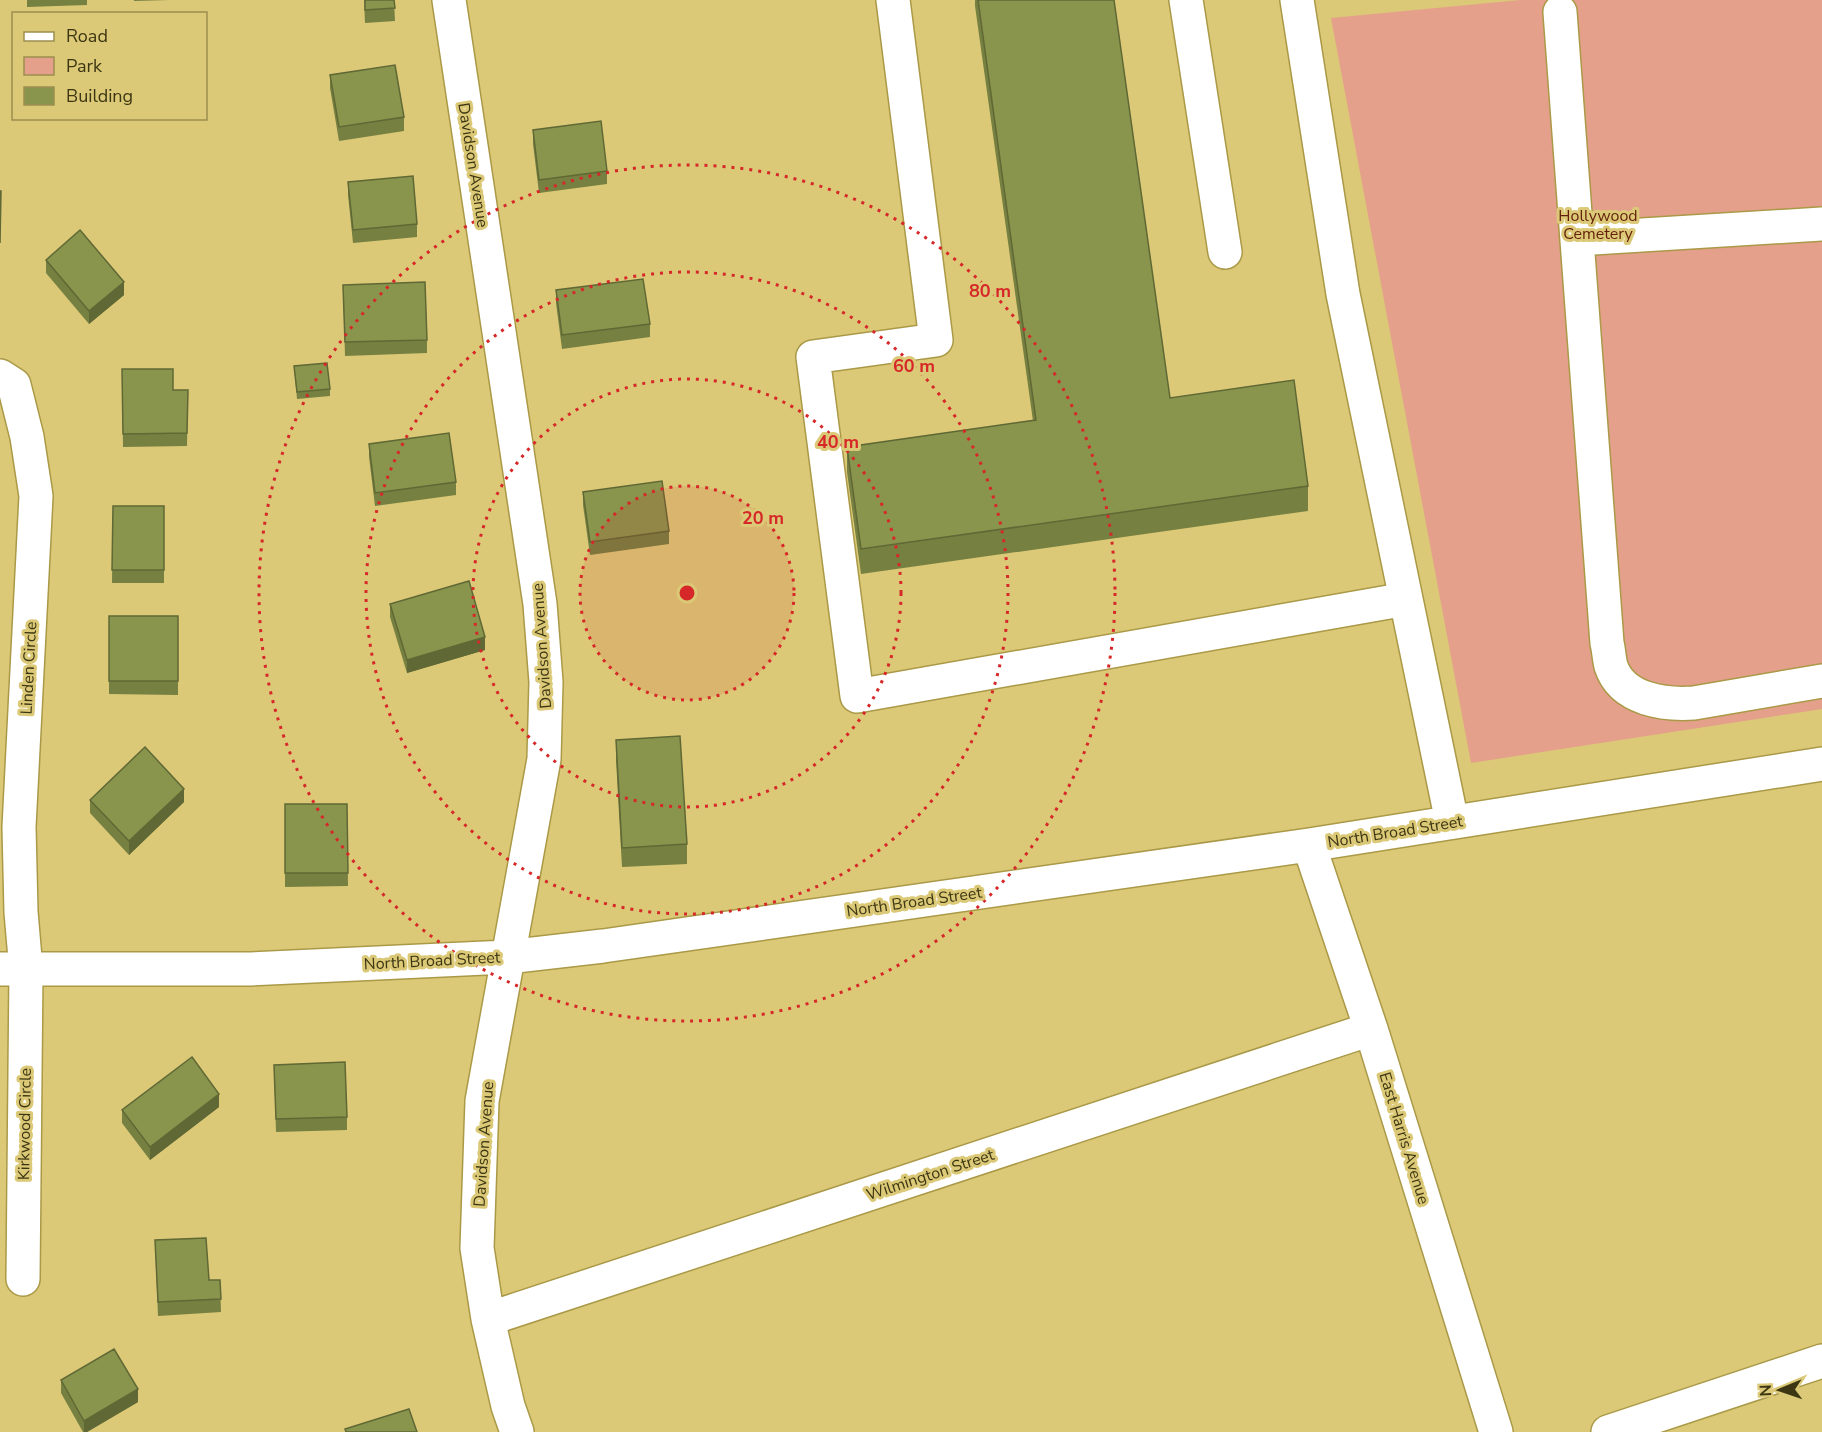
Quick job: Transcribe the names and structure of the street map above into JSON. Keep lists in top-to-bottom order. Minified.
{"streets":{"street":["Davidson Avenue","Linden Circle","North Broad Street","Kirkwood Circle","East Harris Avenue","Wilmington Street"]},"crossings":[["Davidson Avenue","North Broad Street"],["Davidson Avenue","Wilmington Street"],["Linden Circle","North Broad Street"],["Linden Circle","Kirkwood Circle"],["North Broad Street","Kirkwood Circle"],["North Broad Street","East Harris Avenue"],["East Harris Avenue","Wilmington Street"]],"parks":["Hollywood Cemetery"],"legend":["Road","Park","Building"],"north":"left","rings":["80 m","60 m","40 m","20 m"]}
